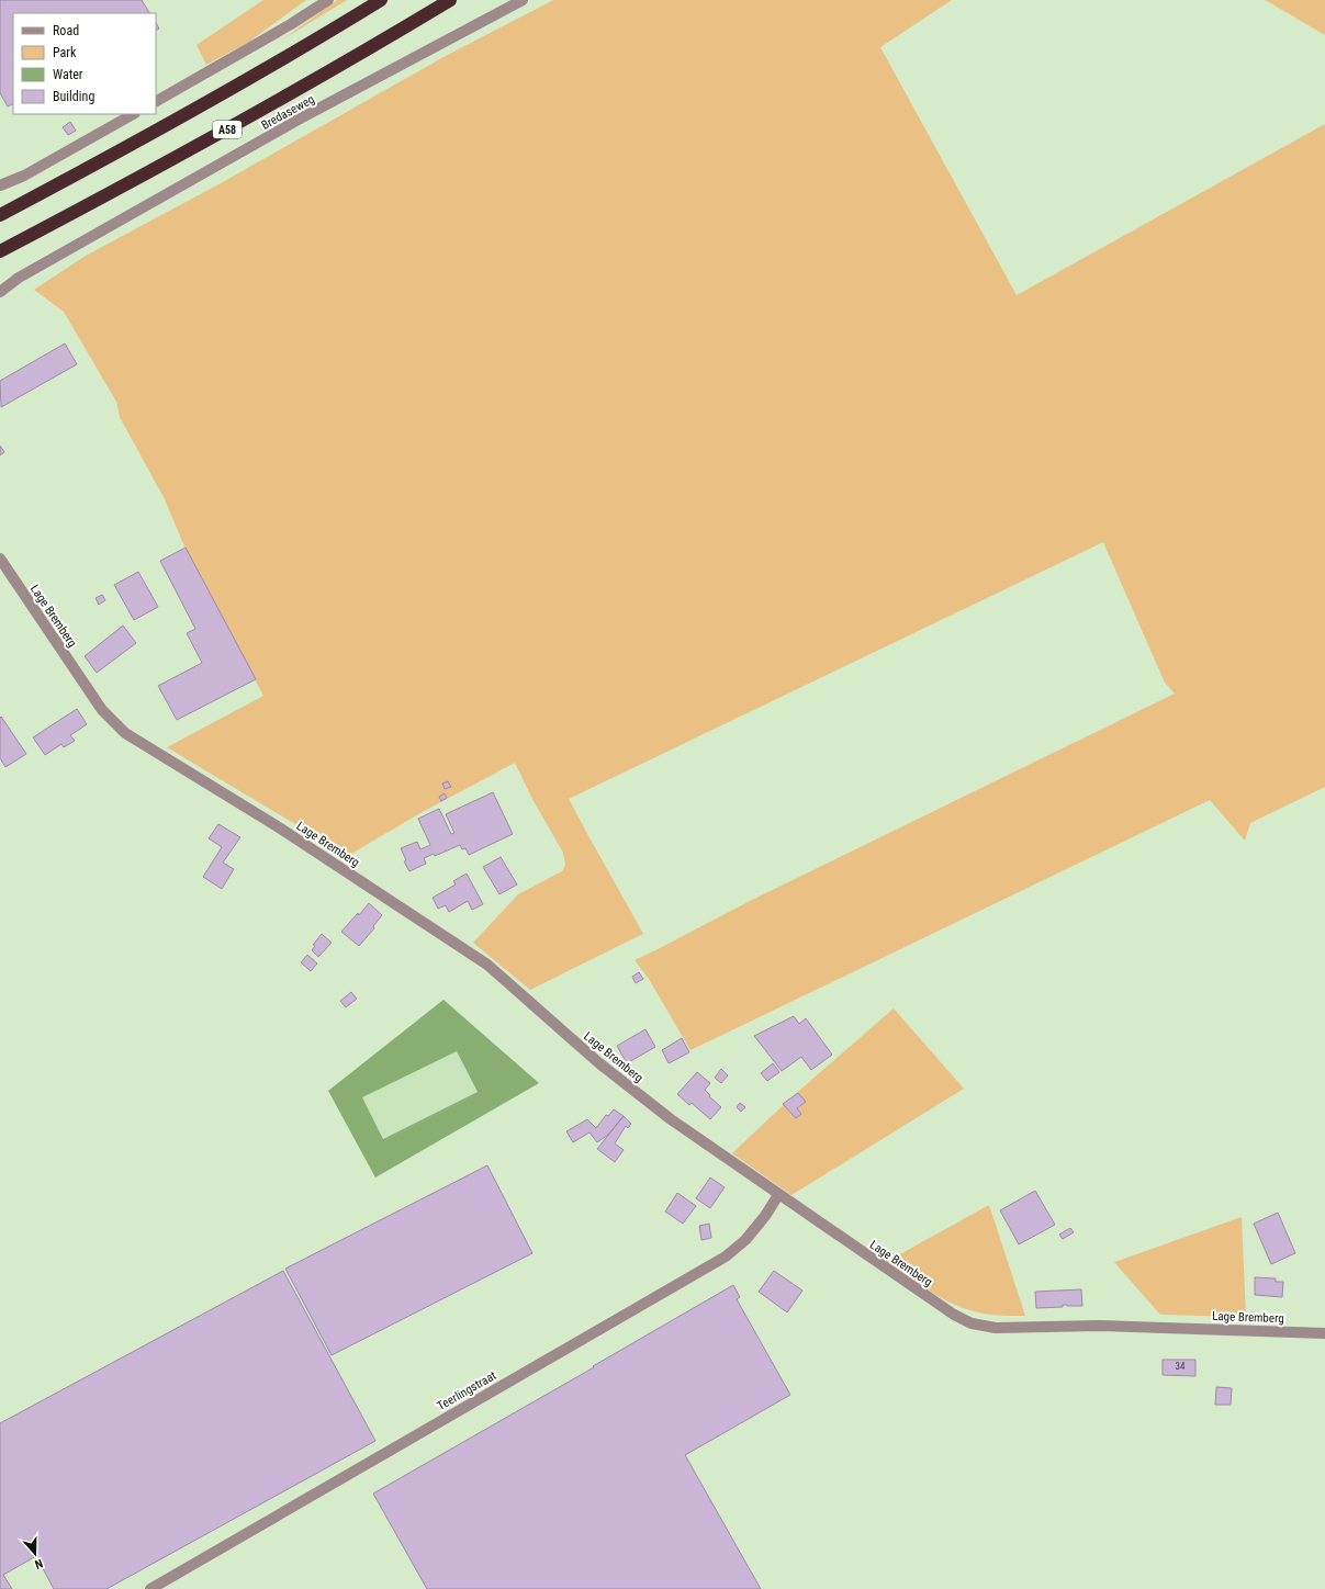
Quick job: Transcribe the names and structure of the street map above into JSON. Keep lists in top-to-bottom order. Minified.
{"streets":{"highway":["A58"],"street":["Bredaseweg","Lage Bremberg","Teerlingstraat"]},"crossings":[["Lage Bremberg","Teerlingstraat"]],"house_numbers":["34"],"legend":["Road","Park","Water","Building"],"north":"bottom"}
